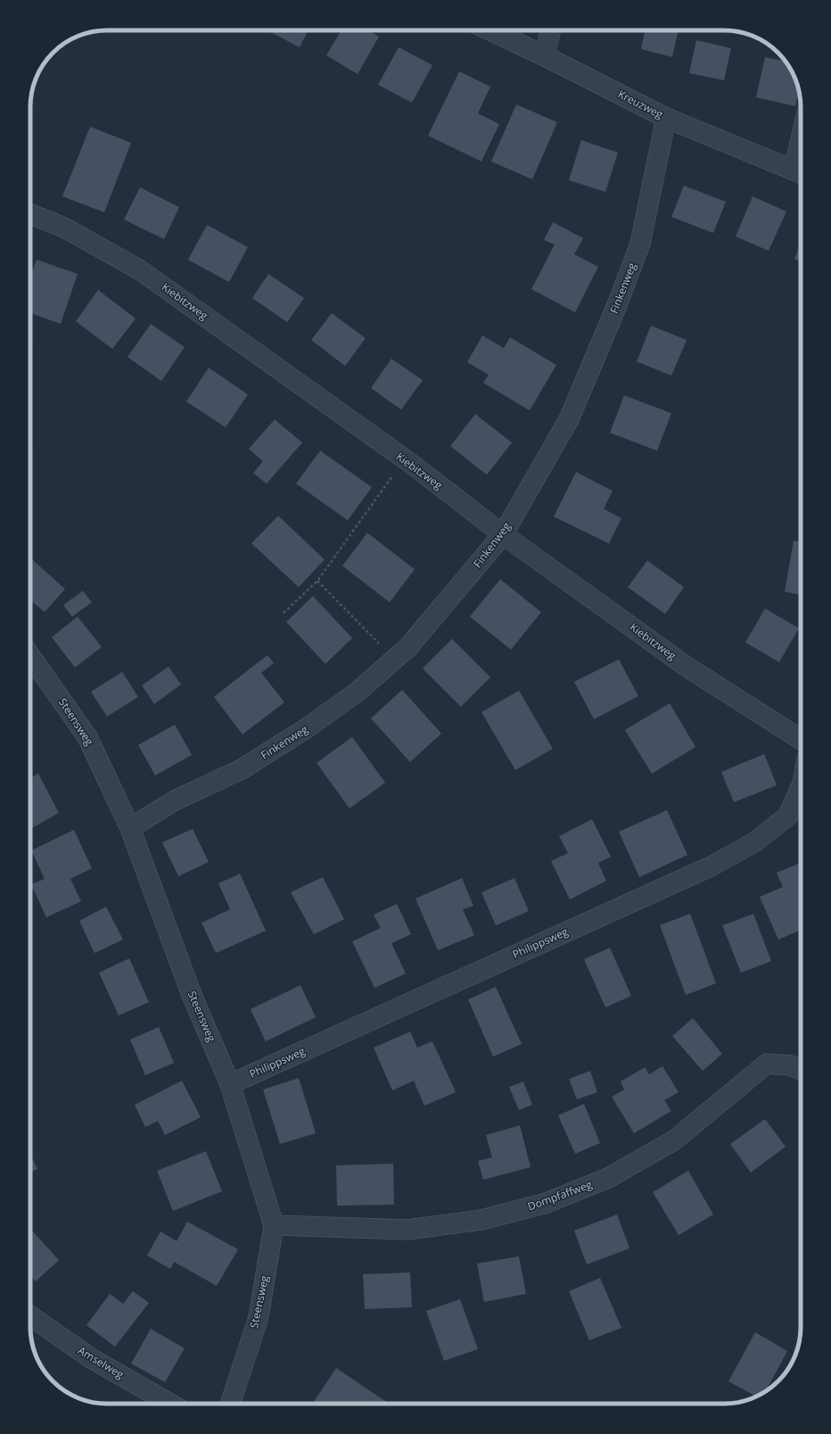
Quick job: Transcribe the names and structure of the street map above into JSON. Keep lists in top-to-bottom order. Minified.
{"streets":{"street":["Kreuzweg","Finkenweg","Kiebitzweg","Steensweg","Philippsweg","Dompfaffweg","Amselweg"]},"crossings":[["Kreuzweg","Finkenweg"],["Finkenweg","Kiebitzweg"],["Finkenweg","Steensweg"],["Steensweg","Philippsweg"],["Steensweg","Dompfaffweg"]]}
